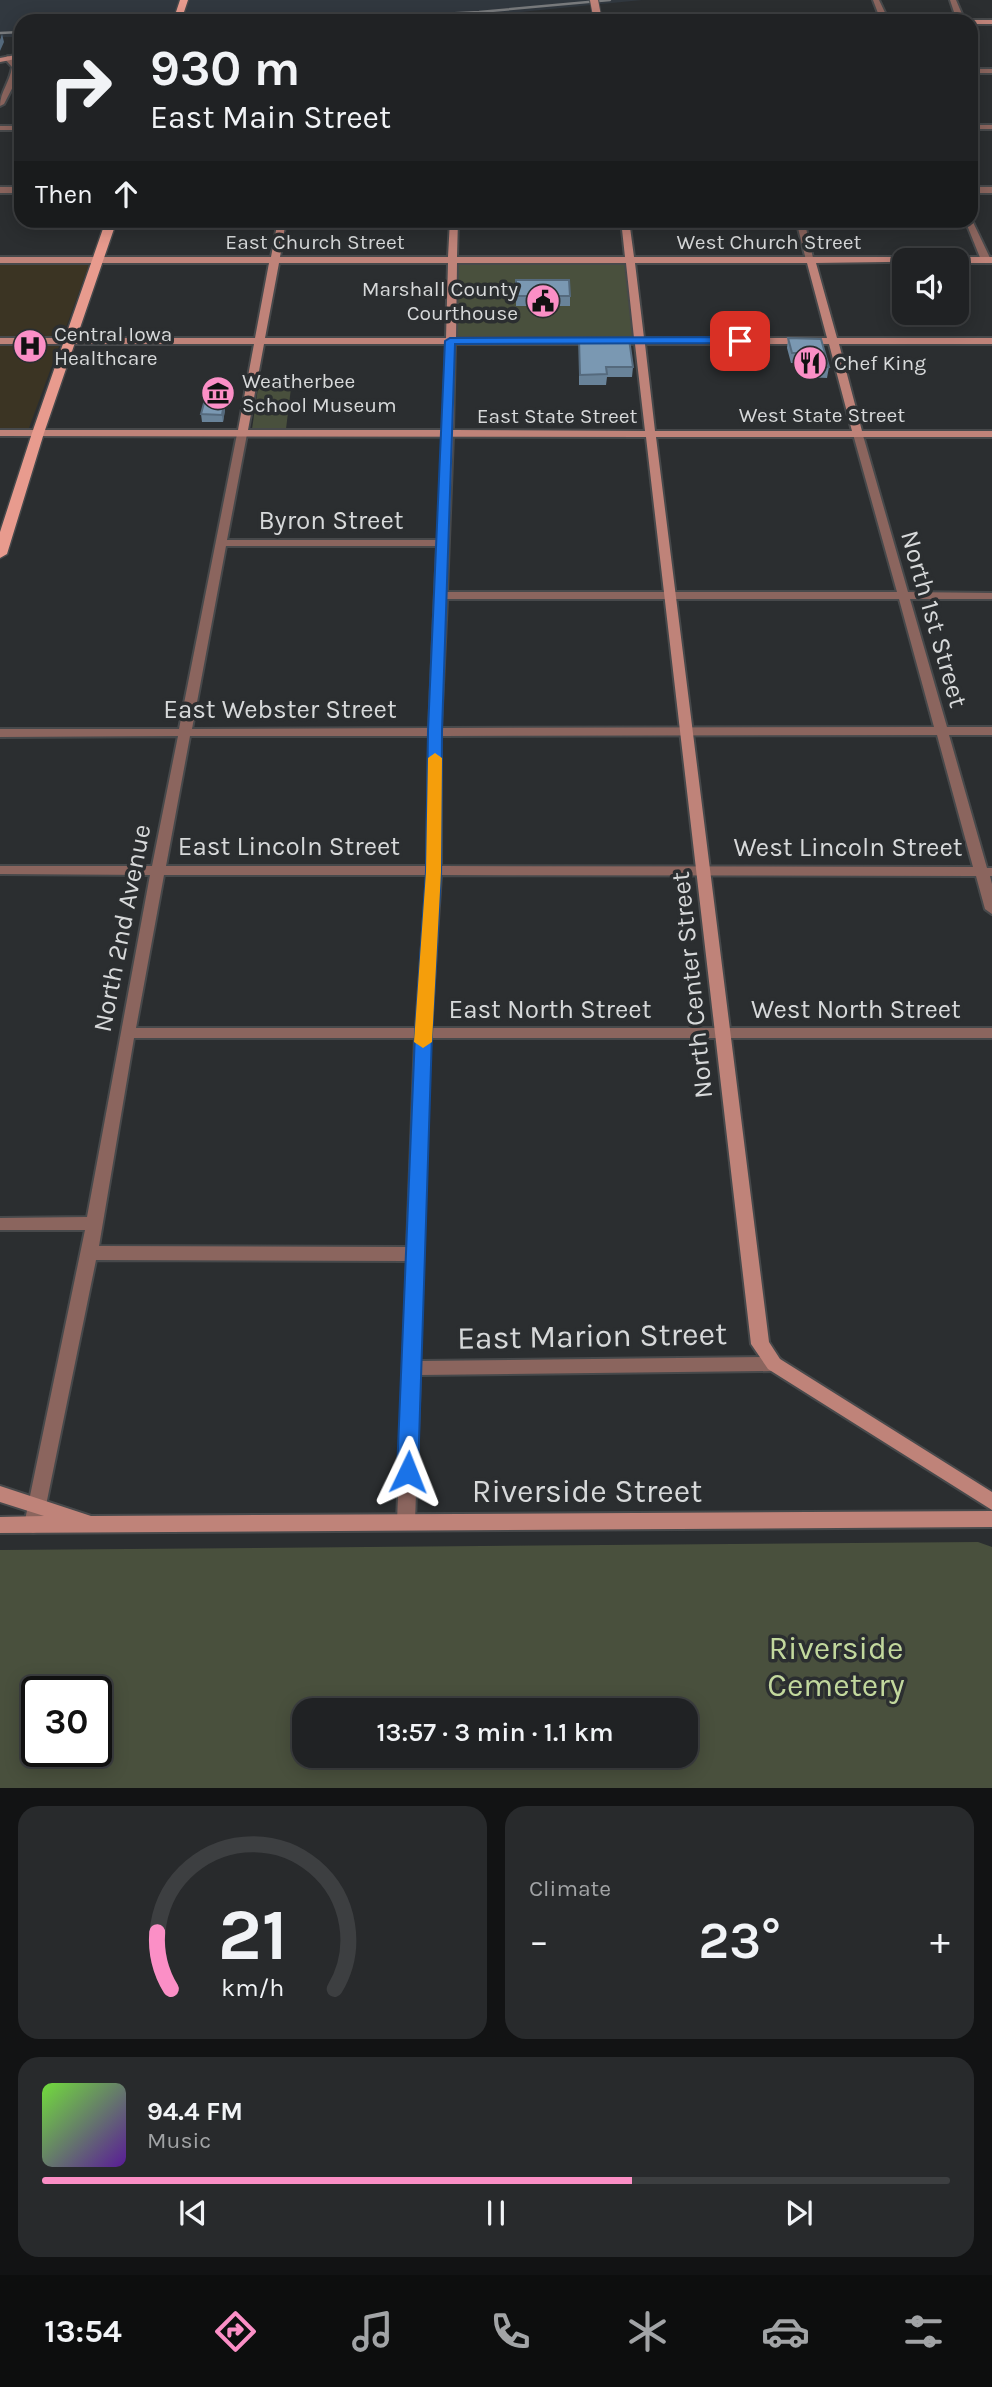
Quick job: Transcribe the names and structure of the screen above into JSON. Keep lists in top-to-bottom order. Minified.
{"streets":{"street":["East Church Street","West Church Street","West State Street","East State Street","Byron Street","North 1st Street","East Webster Street","East Lincoln Street","West Lincoln Street","North 2nd Avenue","North Center Street","East North Street","West North Street","East Marion Street","Riverside Street"]},"crossings":[["East Church Street","West Church Street"],["East Church Street","North 2nd Avenue"],["East Church Street","North Center Street"],["West Church Street","North 1st Street"],["West Church Street","North Center Street"],["West State Street","East State Street"],["West State Street","North 1st Street"],["West State Street","North Center Street"],["East State Street","North 2nd Avenue"],["East State Street","North Center Street"],["Byron Street","North 2nd Avenue"],["North 1st Street","East Webster Street"],["North 1st Street","West Lincoln Street"],["East Webster Street","North 2nd Avenue"],["East Webster Street","North Center Street"],["East Lincoln Street","West Lincoln Street"],["East Lincoln Street","North 2nd Avenue"],["East Lincoln Street","North Center Street"],["West Lincoln Street","North Center Street"],["North 2nd Avenue","East North Street"],["North 2nd Avenue","Riverside Street"],["North Center Street","East North Street"],["North Center Street","West North Street"],["North Center Street","East Marion Street"],["East North Street","West North Street"]],"parks":["Riverside Cemetery"],"places":{"public building":["Marshall County Courthouse"],"hospital":["Central Iowa Healthcare"],"restaurant":["Chef King"],"museum":["Weatherbee School Museum"]},"page":{"turn":["930 m","East Main Street"],"then":"Then","limit":"30","trip":"13:57 · 3 min · 1.1 km","tile":"Climate","heat":["−","23°","+"],"song":["94.4 FM","Music"],"tabs":"13:54","gauge":["21","km/h"]}}
